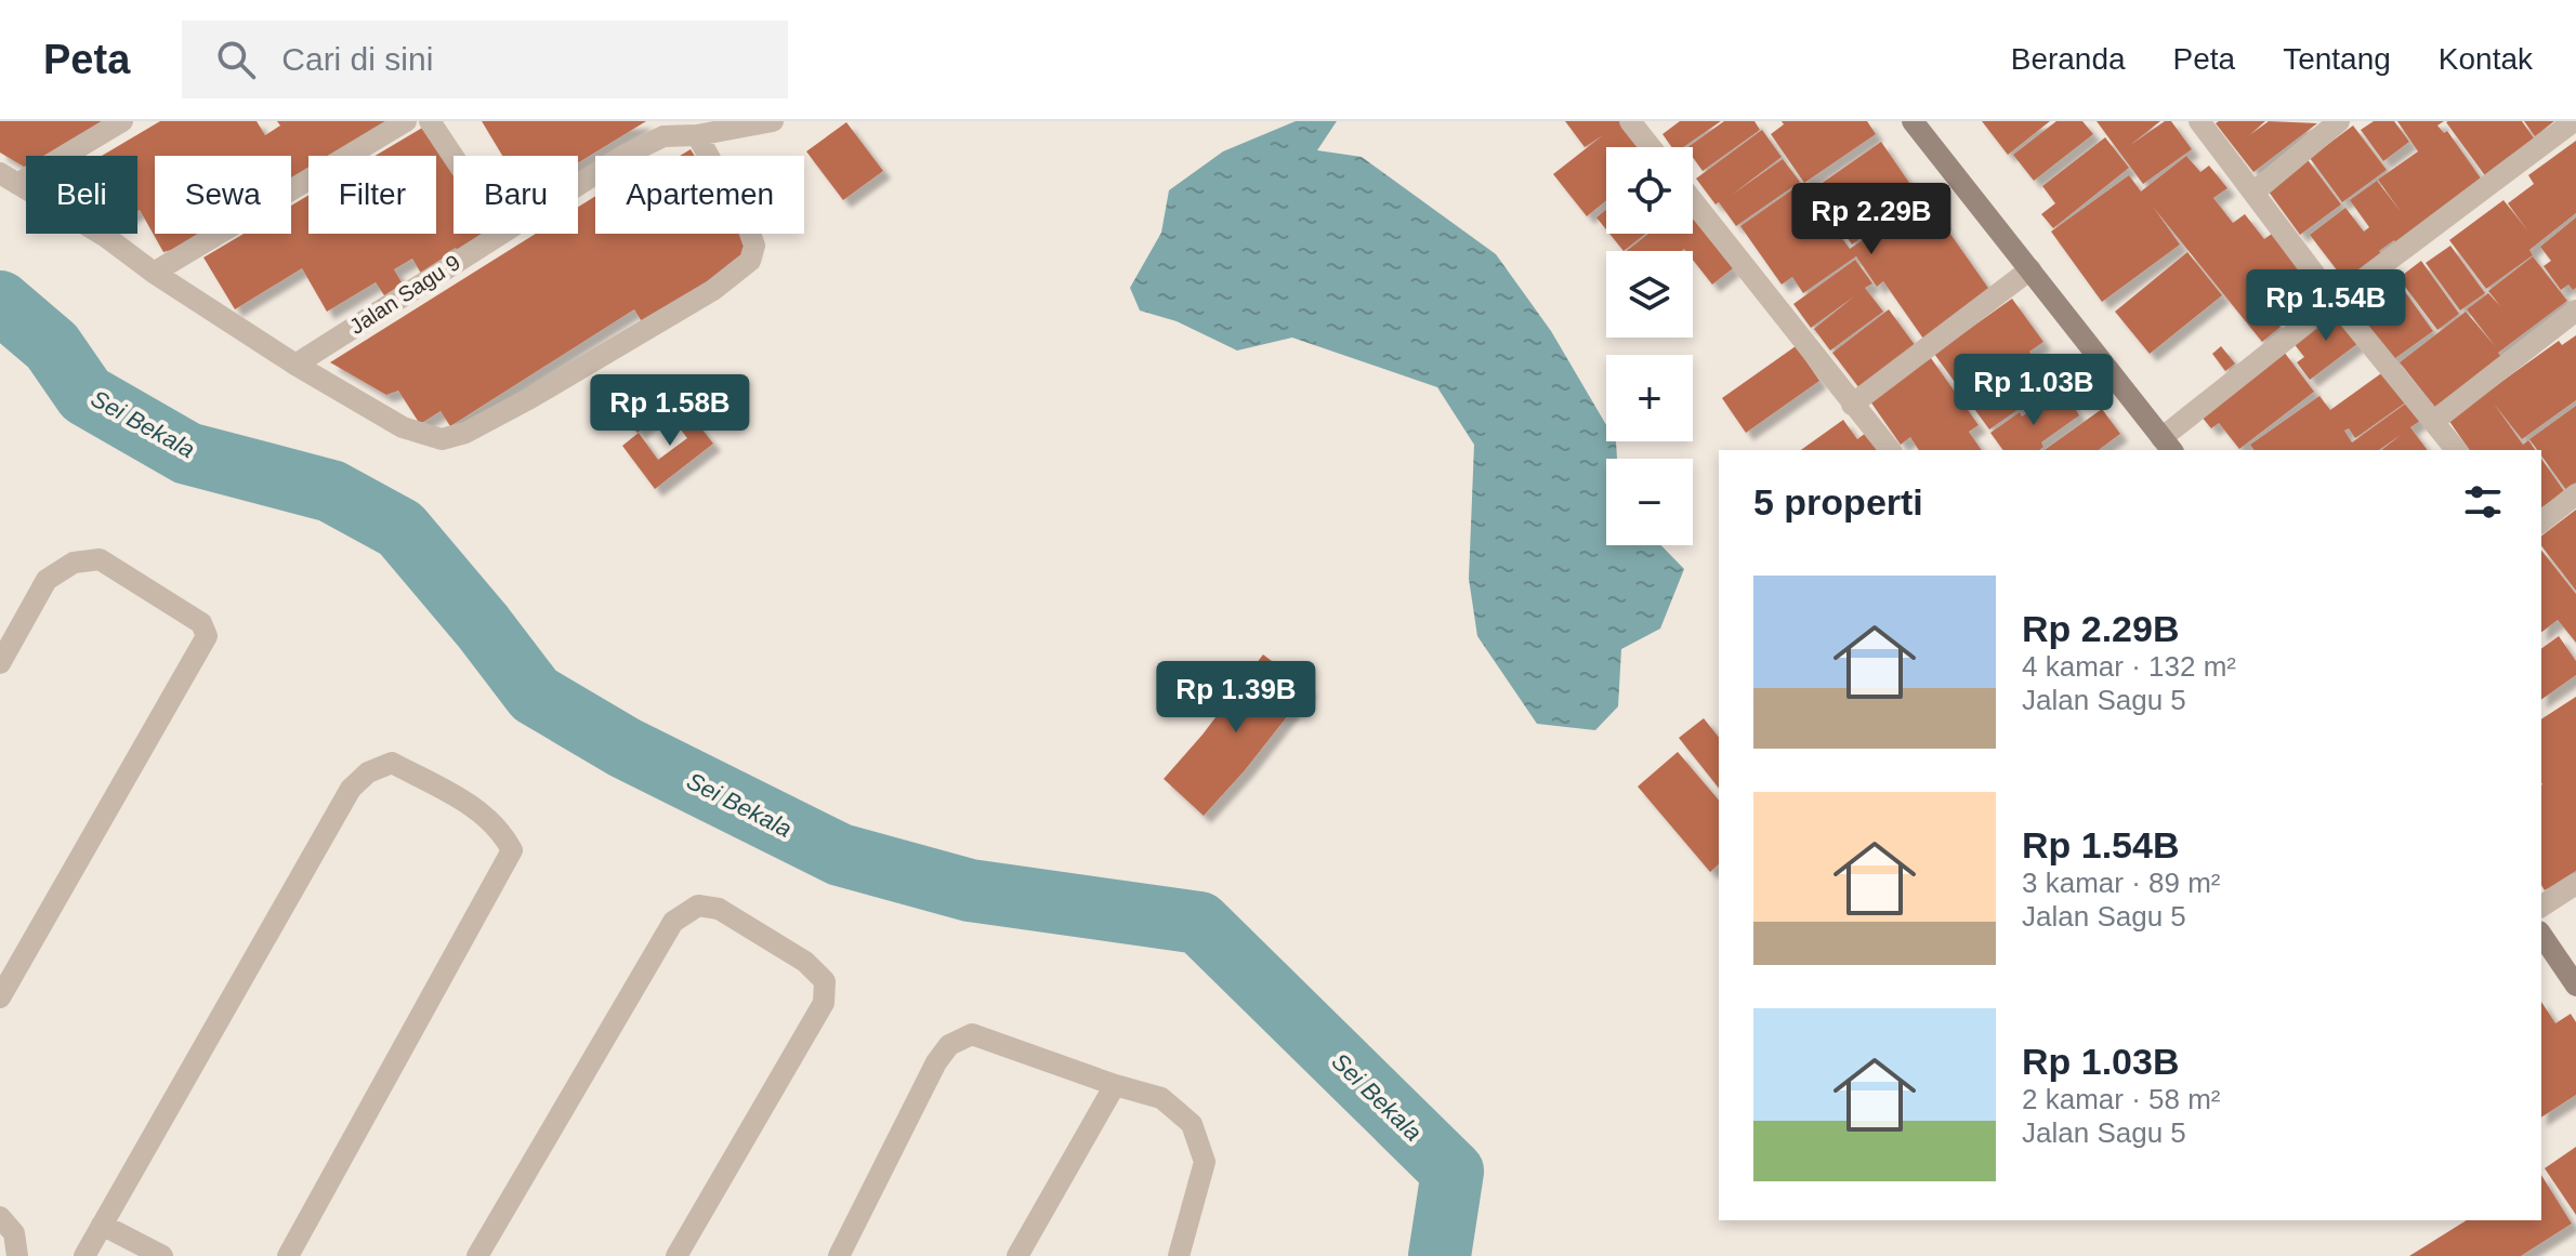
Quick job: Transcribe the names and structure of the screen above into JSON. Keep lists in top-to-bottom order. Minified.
{"streets":{"street":["Jalan Sagu 9"]},"water":["Sei Bekala"],"page":{"header":"Peta","search":"Cari di sini","nav":["Beranda","Peta","Tentang","Kontak"],"map_buttons":["+","−"],"chip":["Beli","Sewa","Filter","Baru","Apartemen"],"price":["Rp 2.29B","Rp 1.54B","Rp 1.03B","Rp 1.58B","Rp 1.39B"],"heading":"5 properti","list":[{"name":"Rp 2.29B","note":"4 kamar · 132 m² · Jalan Sagu 5"},{"name":"Rp 1.54B","note":"3 kamar · 89 m² · Jalan Sagu 5"},{"name":"Rp 1.03B","note":"2 kamar · 58 m² · Jalan Sagu 5"}]}}
